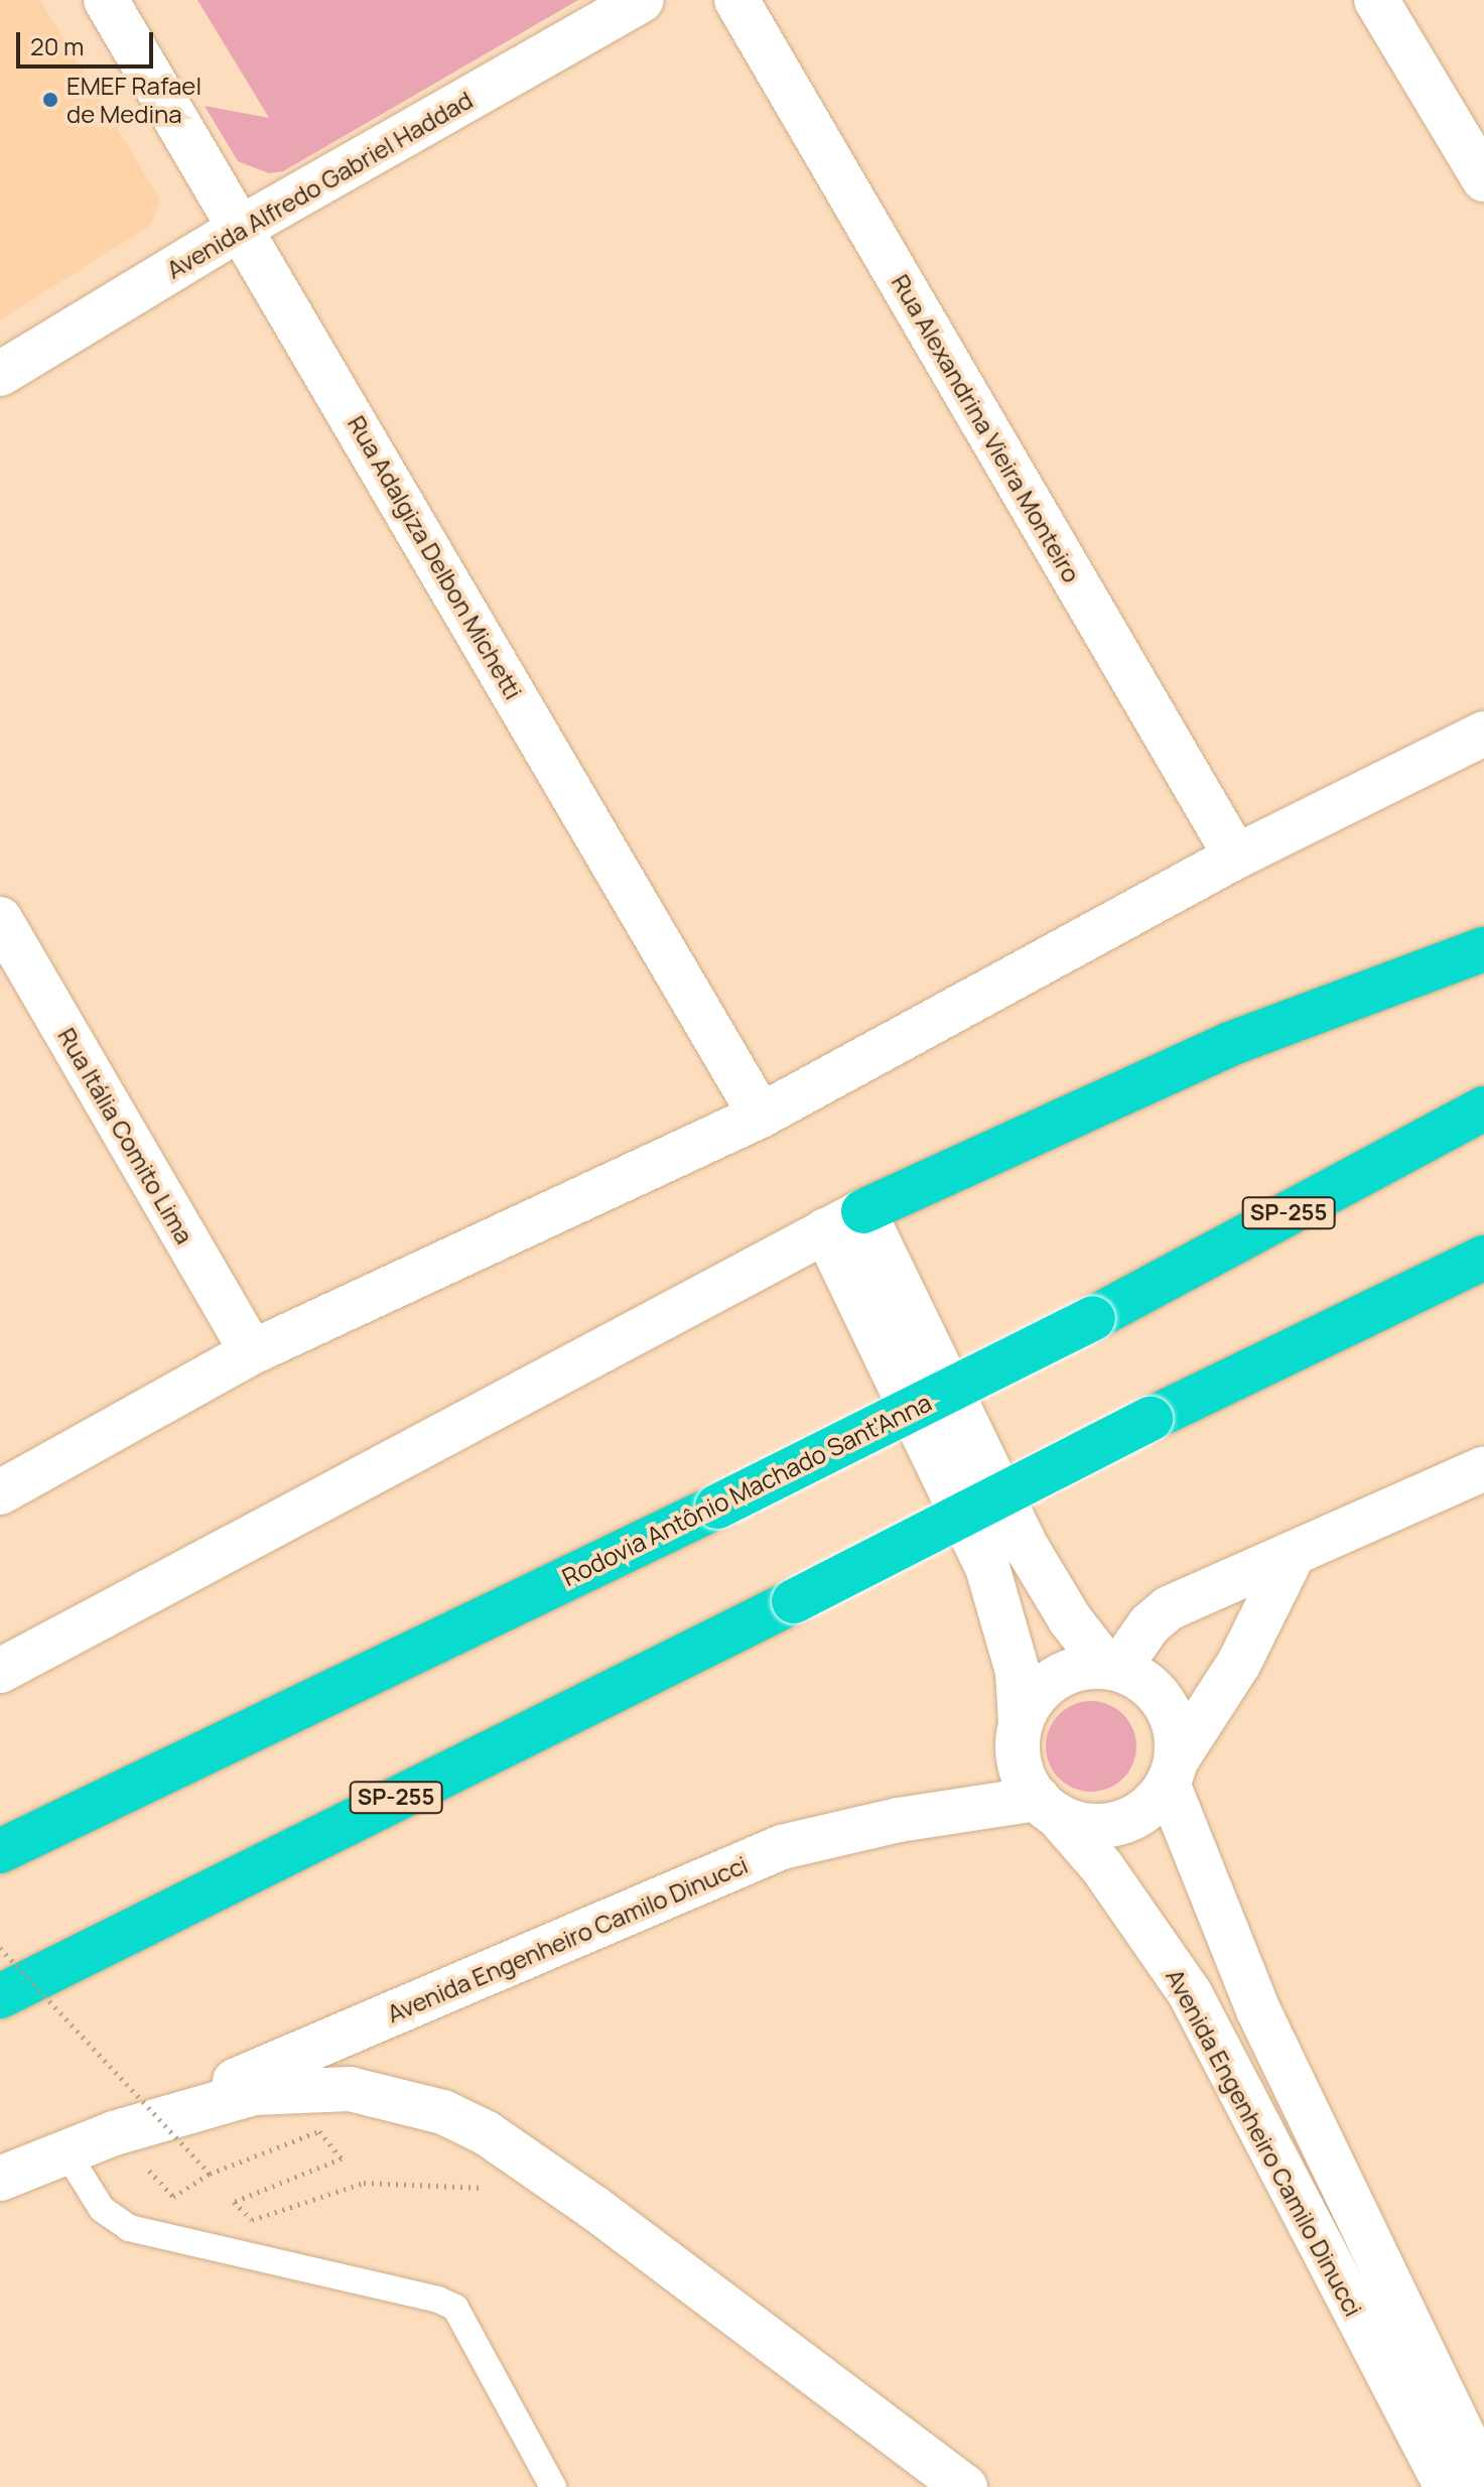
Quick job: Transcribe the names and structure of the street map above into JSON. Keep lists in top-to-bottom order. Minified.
{"streets":{"highway":["SP-255","Rodovia Antônio Machado Sant'Anna"],"street":["Avenida Alfredo Gabriel Haddad","Rua Alexandrina Vieira Monteiro","Rua Adalgiza Delbon Michetti","Rua Itália Comito Lima","Avenida Engenheiro Camilo Dinucci"]},"crossings":[["Avenida Alfredo Gabriel Haddad","Rua Adalgiza Delbon Michetti"]],"places":["EMEF Rafael de Medina"],"scale_bar":"20 m"}
